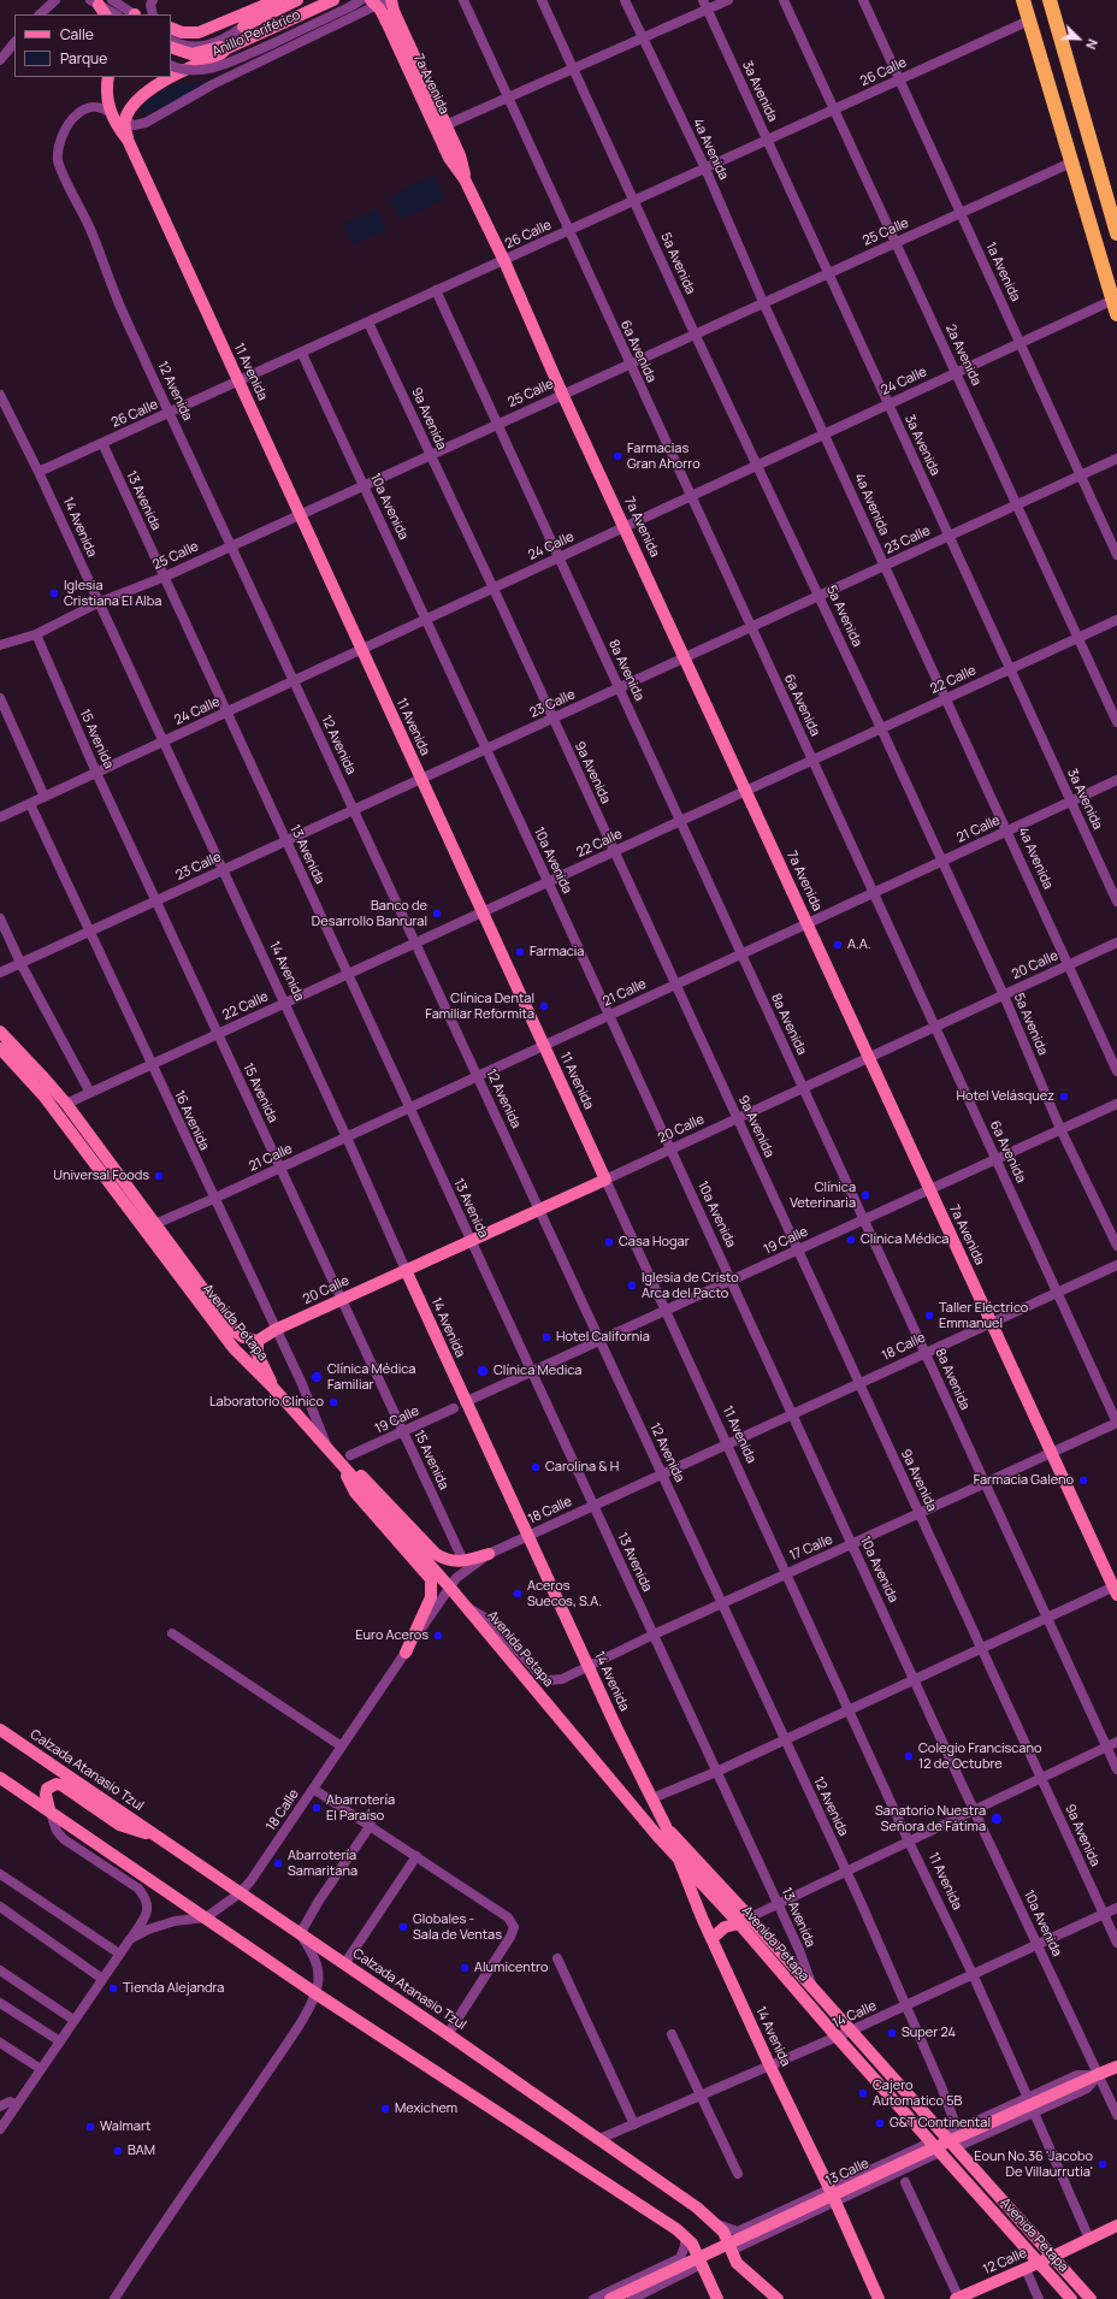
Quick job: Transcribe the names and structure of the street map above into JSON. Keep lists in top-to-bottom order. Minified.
{"streets":{"main road":["Anillo Periférico","7a Avenida","11 Avenida","14 Avenida","20 Calle","Avenida Petapa","Calzada Atanasio Tzul","13 Calle","12 Calle"],"street":["26 Calle","3a Avenida","4a Avenida","25 Calle","5a Avenida","1a Avenida","6a Avenida","2a Avenida","24 Calle","12 Avenida","9a Avenida","13 Avenida","10a Avenida","23 Calle","8a Avenida","22 Calle","15 Avenida","21 Calle","16 Avenida","19 Calle","18 Calle","17 Calle","14 Calle"]},"crossings":[["26 Calle","7a Avenida"],["26 Calle","3a Avenida"],["26 Calle","4a Avenida"],["26 Calle","5a Avenida"],["26 Calle","1a Avenida"],["26 Calle","6a Avenida"],["26 Calle","2a Avenida"],["26 Calle","11 Avenida"],["26 Calle","12 Avenida"],["26 Calle","9a Avenida"],["26 Calle","13 Avenida"],["26 Calle","10a Avenida"],["26 Calle","14 Avenida"],["26 Calle","8a Avenida"],["7a Avenida","25 Calle"],["7a Avenida","24 Calle"],["7a Avenida","23 Calle"],["7a Avenida","22 Calle"],["7a Avenida","21 Calle"],["7a Avenida","20 Calle"],["7a Avenida","19 Calle"],["7a Avenida","18 Calle"],["7a Avenida","17 Calle"],["3a Avenida","25 Calle"],["3a Avenida","24 Calle"],["3a Avenida","23 Calle"],["3a Avenida","22 Calle"],["3a Avenida","21 Calle"],["4a Avenida","25 Calle"],["4a Avenida","24 Calle"],["4a Avenida","23 Calle"],["4a Avenida","22 Calle"],["4a Avenida","21 Calle"],["4a Avenida","20 Calle"],["25 Calle","5a Avenida"],["25 Calle","1a Avenida"],["25 Calle","6a Avenida"],["25 Calle","2a Avenida"],["25 Calle","11 Avenida"],["25 Calle","12 Avenida"],["25 Calle","9a Avenida"],["25 Calle","13 Avenida"],["25 Calle","10a Avenida"],["25 Calle","14 Avenida"],["25 Calle","8a Avenida"],["25 Calle","15 Avenida"],["5a Avenida","24 Calle"],["5a Avenida","23 Calle"],["5a Avenida","22 Calle"],["5a Avenida","21 Calle"],["5a Avenida","20 Calle"],["5a Avenida","19 Calle"],["1a Avenida","24 Calle"],["1a Avenida","23 Calle"],["6a Avenida","24 Calle"],["6a Avenida","23 Calle"],["6a Avenida","22 Calle"],["6a Avenida","21 Calle"],["6a Avenida","20 Calle"],["6a Avenida","19 Calle"],["6a Avenida","18 Calle"],["6a Avenida","17 Calle"],["2a Avenida","24 Calle"],["2a Avenida","23 Calle"],["2a Avenida","22 Calle"],["11 Avenida","24 Calle"],["11 Avenida","12 Avenida"],["11 Avenida","23 Calle"],["11 Avenida","22 Calle"],["11 Avenida","21 Calle"],["11 Avenida","20 Calle"],["11 Avenida","19 Calle"],["11 Avenida","18 Calle"],["11 Avenida","17 Calle"],["11 Avenida","14 Calle"],["11 Avenida","13 Calle"],["24 Calle","12 Avenida"],["24 Calle","9a Avenida"],["24 Calle","13 Avenida"],["24 Calle","10a Avenida"],["24 Calle","14 Avenida"],["24 Calle","8a Avenida"],["24 Calle","15 Avenida"],["24 Calle","16 Avenida"],["12 Avenida","23 Calle"],["12 Avenida","22 Calle"],["12 Avenida","21 Calle"],["12 Avenida","20 Calle"],["12 Avenida","19 Calle"],["12 Avenida","Avenida Petapa"],["12 Avenida","18 Calle"],["12 Avenida","17 Calle"],["12 Avenida","14 Calle"],["12 Avenida","13 Calle"],["9a Avenida","23 Calle"],["9a Avenida","22 Calle"],["9a Avenida","21 Calle"],["9a Avenida","20 Calle"],["9a Avenida","19 Calle"],["9a Avenida","18 Calle"],["9a Avenida","17 Calle"],["9a Avenida","14 Calle"],["13 Avenida","23 Calle"],["13 Avenida","22 Calle"],["13 Avenida","21 Calle"],["13 Avenida","20 Calle"],["13 Avenida","19 Calle"],["13 Avenida","Avenida Petapa"],["13 Avenida","18 Calle"],["13 Avenida","17 Calle"],["10a Avenida","23 Calle"],["10a Avenida","22 Calle"],["10a Avenida","21 Calle"],["10a Avenida","20 Calle"],["10a Avenida","19 Calle"],["10a Avenida","18 Calle"],["10a Avenida","17 Calle"],["10a Avenida","14 Calle"],["10a Avenida","13 Calle"],["14 Avenida","23 Calle"],["14 Avenida","22 Calle"],["14 Avenida","21 Calle"],["14 Avenida","20 Calle"],["14 Avenida","19 Calle"],["14 Avenida","Avenida Petapa"],["14 Avenida","18 Calle"],["14 Avenida","17 Calle"],["14 Avenida","14 Calle"],["14 Avenida","13 Calle"],["23 Calle","8a Avenida"],["23 Calle","15 Avenida"],["23 Calle","16 Avenida"],["8a Avenida","22 Calle"],["8a Avenida","21 Calle"],["8a Avenida","20 Calle"],["8a Avenida","19 Calle"],["8a Avenida","18 Calle"],["8a Avenida","17 Calle"],["22 Calle","15 Avenida"],["22 Calle","16 Avenida"],["22 Calle","Avenida Petapa"],["15 Avenida","21 Calle"],["15 Avenida","20 Calle"],["15 Avenida","19 Calle"],["21 Calle","16 Avenida"],["21 Calle","Avenida Petapa"],["20 Calle","16 Avenida"],["20 Calle","Avenida Petapa"],["16 Avenida","Avenida Petapa"],["Avenida Petapa","18 Calle"],["Avenida Petapa","17 Calle"],["Avenida Petapa","14 Calle"],["Avenida Petapa","13 Calle"],["Avenida Petapa","12 Calle"],["18 Calle","Calzada Atanasio Tzul"],["Calzada Atanasio Tzul","14 Calle"],["Calzada Atanasio Tzul","13 Calle"]],"places":["Farmacias Gran Ahorro","Iglesia Cristiana El Alba","Banco de Desarrollo Banrural","A.A.","Farmacia","Clínica Dental Familiar Reformita","Hotel Velásquez","Universal Foods","Clínica Veterinaria","Clínica Médica","Casa Hogar","Iglesia de Cristo Arca del Pacto","Taller Eléctrico Emmanuel","Hotel California","Clínica Medica","Clínica Médica Familiar","Laboratorio Clínico","Carolina & H","Farmacia Galeno","Aceros Suecos, S.A.","Euro Aceros","Colegio Franciscano 12 de Octubre","Abarrotería El Paraíso","Sanatorio Nuestra Señora de Fátima","Abarrotería Samaritana","Globales - Sala de Ventas","Alumicentro","Tienda Alejandra","Super 24","Cajero Automatico 5B","Mexichem","G&T Continental","Walmart","BAM","Eoun No.36 'Jacobo De Villaurrutia'"],"legend":["Calle","Parque"],"north":"bottom right"}
